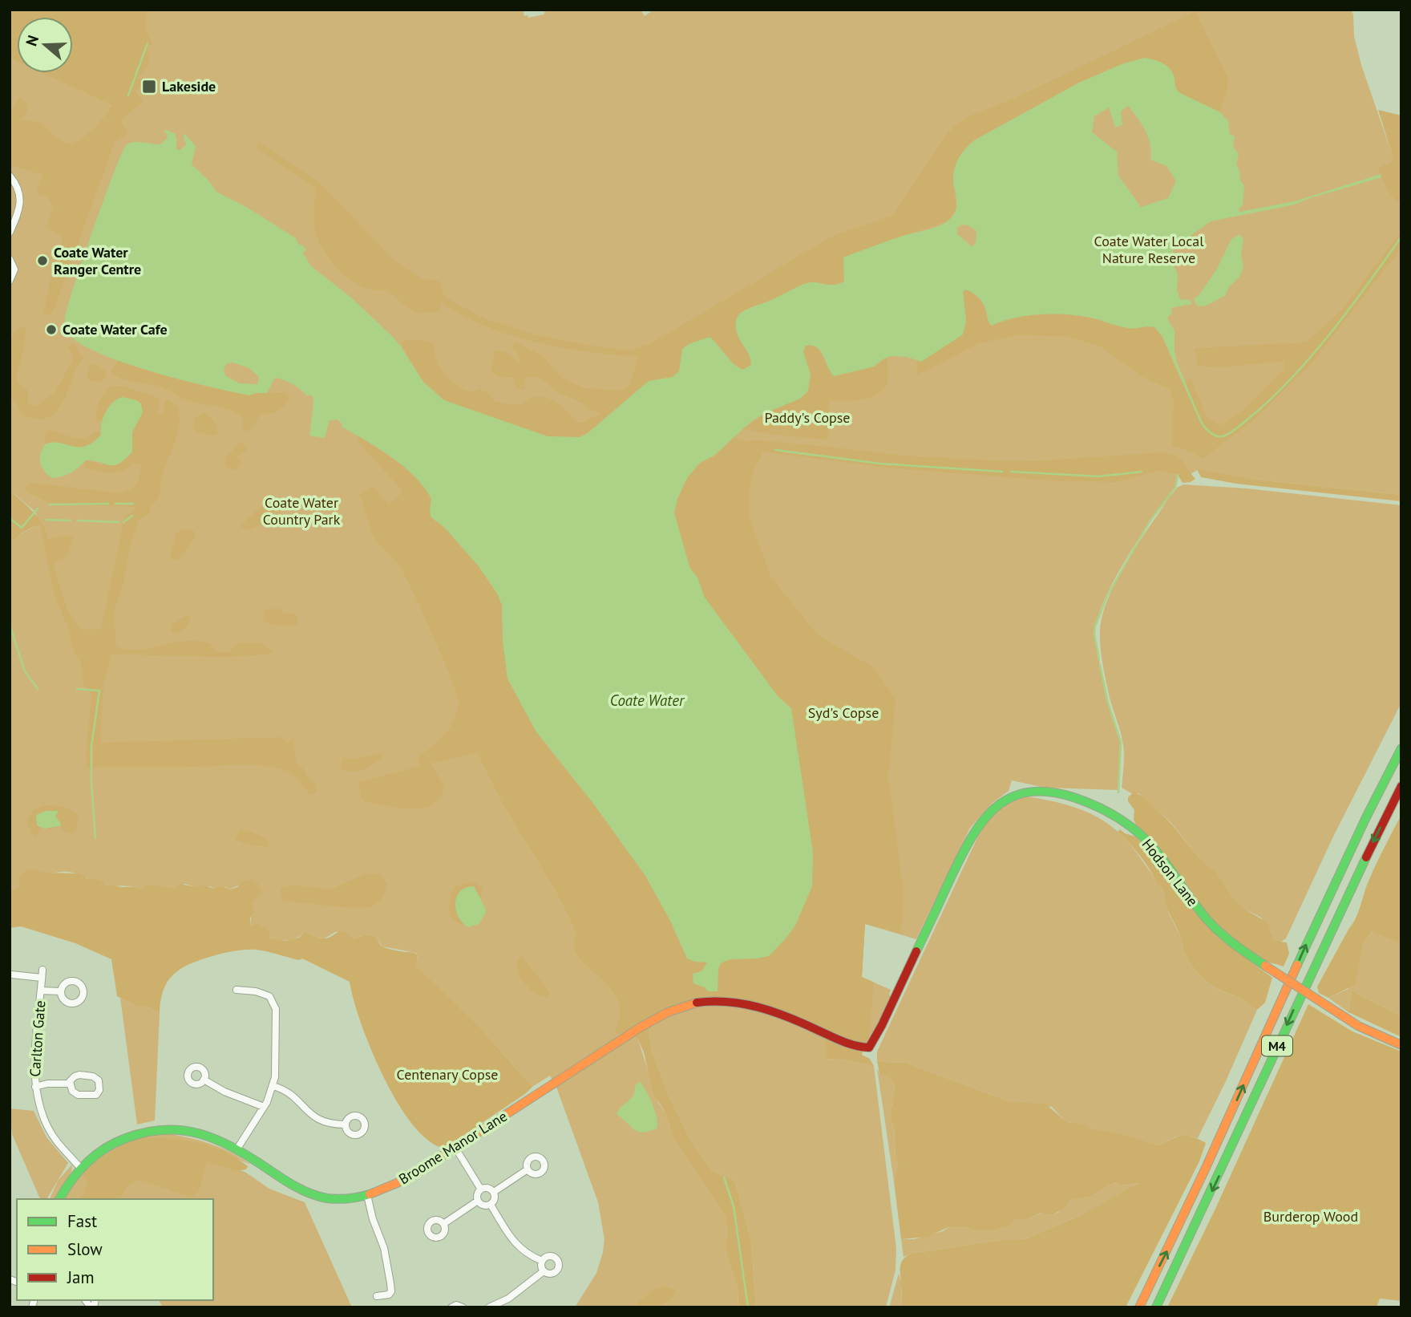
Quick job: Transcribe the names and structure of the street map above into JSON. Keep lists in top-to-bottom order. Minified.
{"streets":{"main road":["Hodson Lane","M4","Broome Manor Lane"],"street":["Carlton Gate"]},"crossings":[["Hodson Lane","Broome Manor Lane"],["Carlton Gate","Broome Manor Lane"]],"water":["Coate Water"],"parks":["Coate Water Local Nature Reserve","Paddy's Copse","Coate Water Country Park","Syd's Copse","Centenary Copse","Burderop Wood"],"places":{"transit":["Lakeside"],"other":["Coate Water Ranger Centre","Coate Water Cafe"]},"legend":["Fast","Slow","Jam"],"north":"left"}
